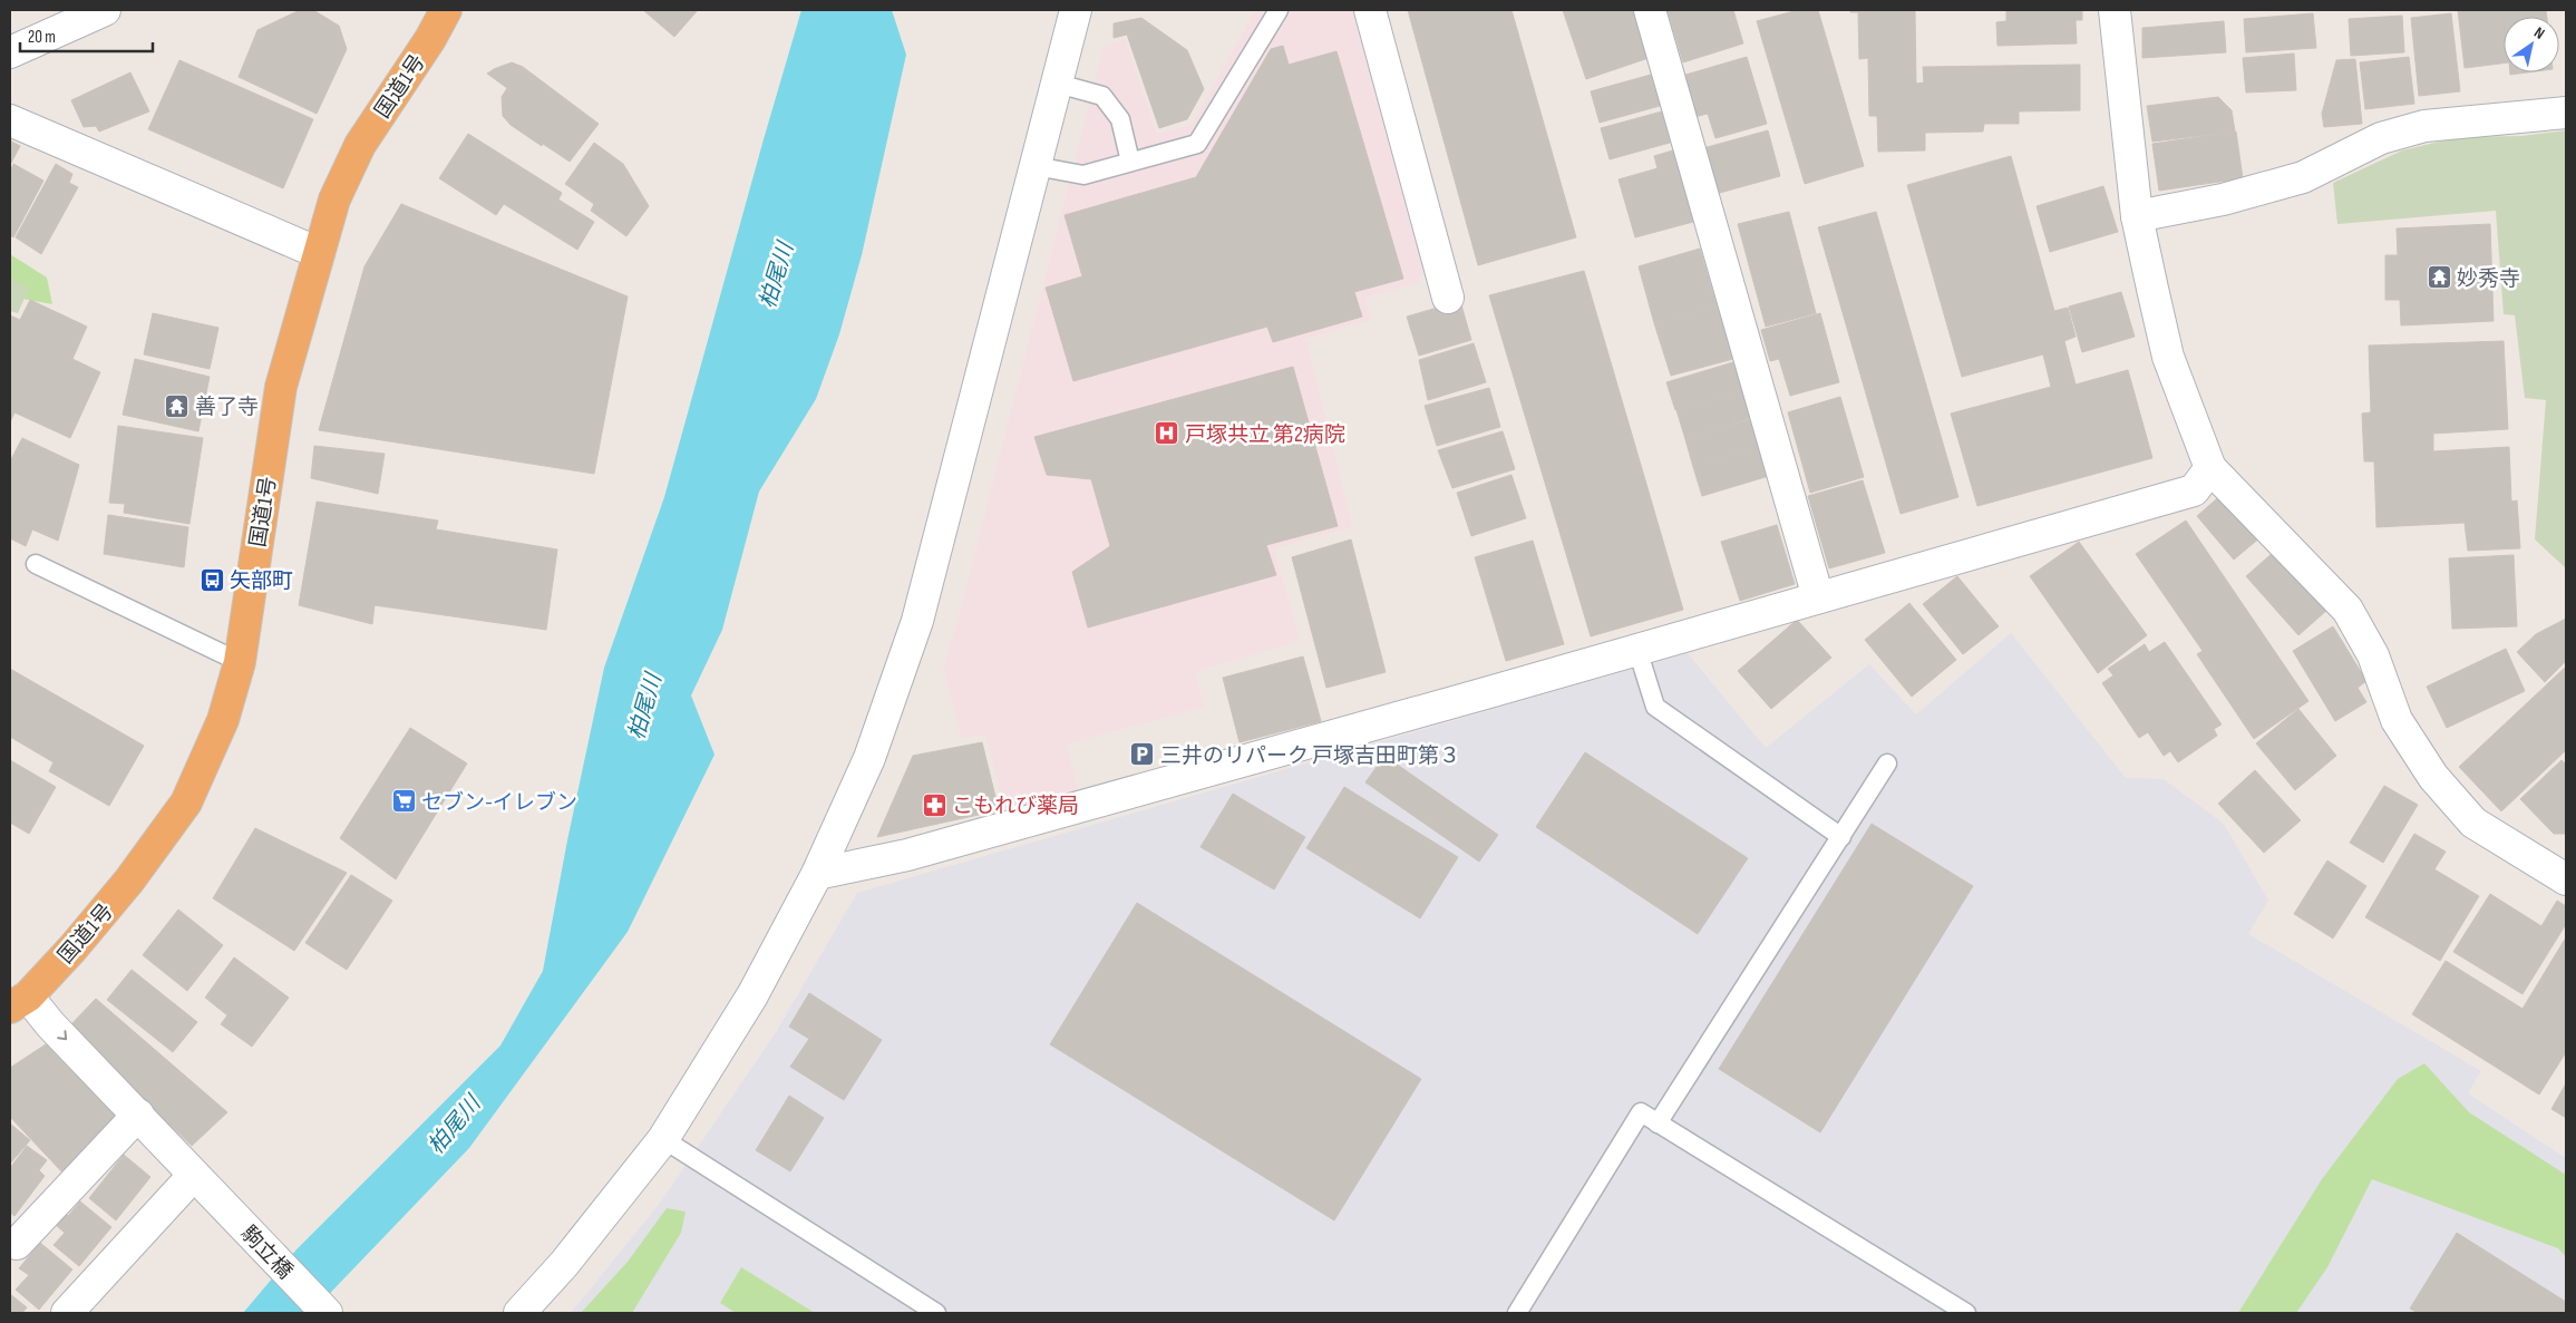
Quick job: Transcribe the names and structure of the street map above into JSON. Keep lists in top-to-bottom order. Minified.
{"streets":{"highway":["国道1号"],"street":["駒立橋"]},"crossings":[["国道1号","駒立橋"]],"one_way":["駒立橋"],"water":["柏尾川"],"places":{"temple":["妙秀寺","善了寺"],"hospital":["戸塚共立 第2病院"],"bus stop":["矢部町"],"parking":["三井のリパーク 戸塚吉田町第３"],"supermarket":["セブン-イレブン"],"pharmacy":["こもれび薬局"]},"scale_bar":"20 m","north":"top right"}
